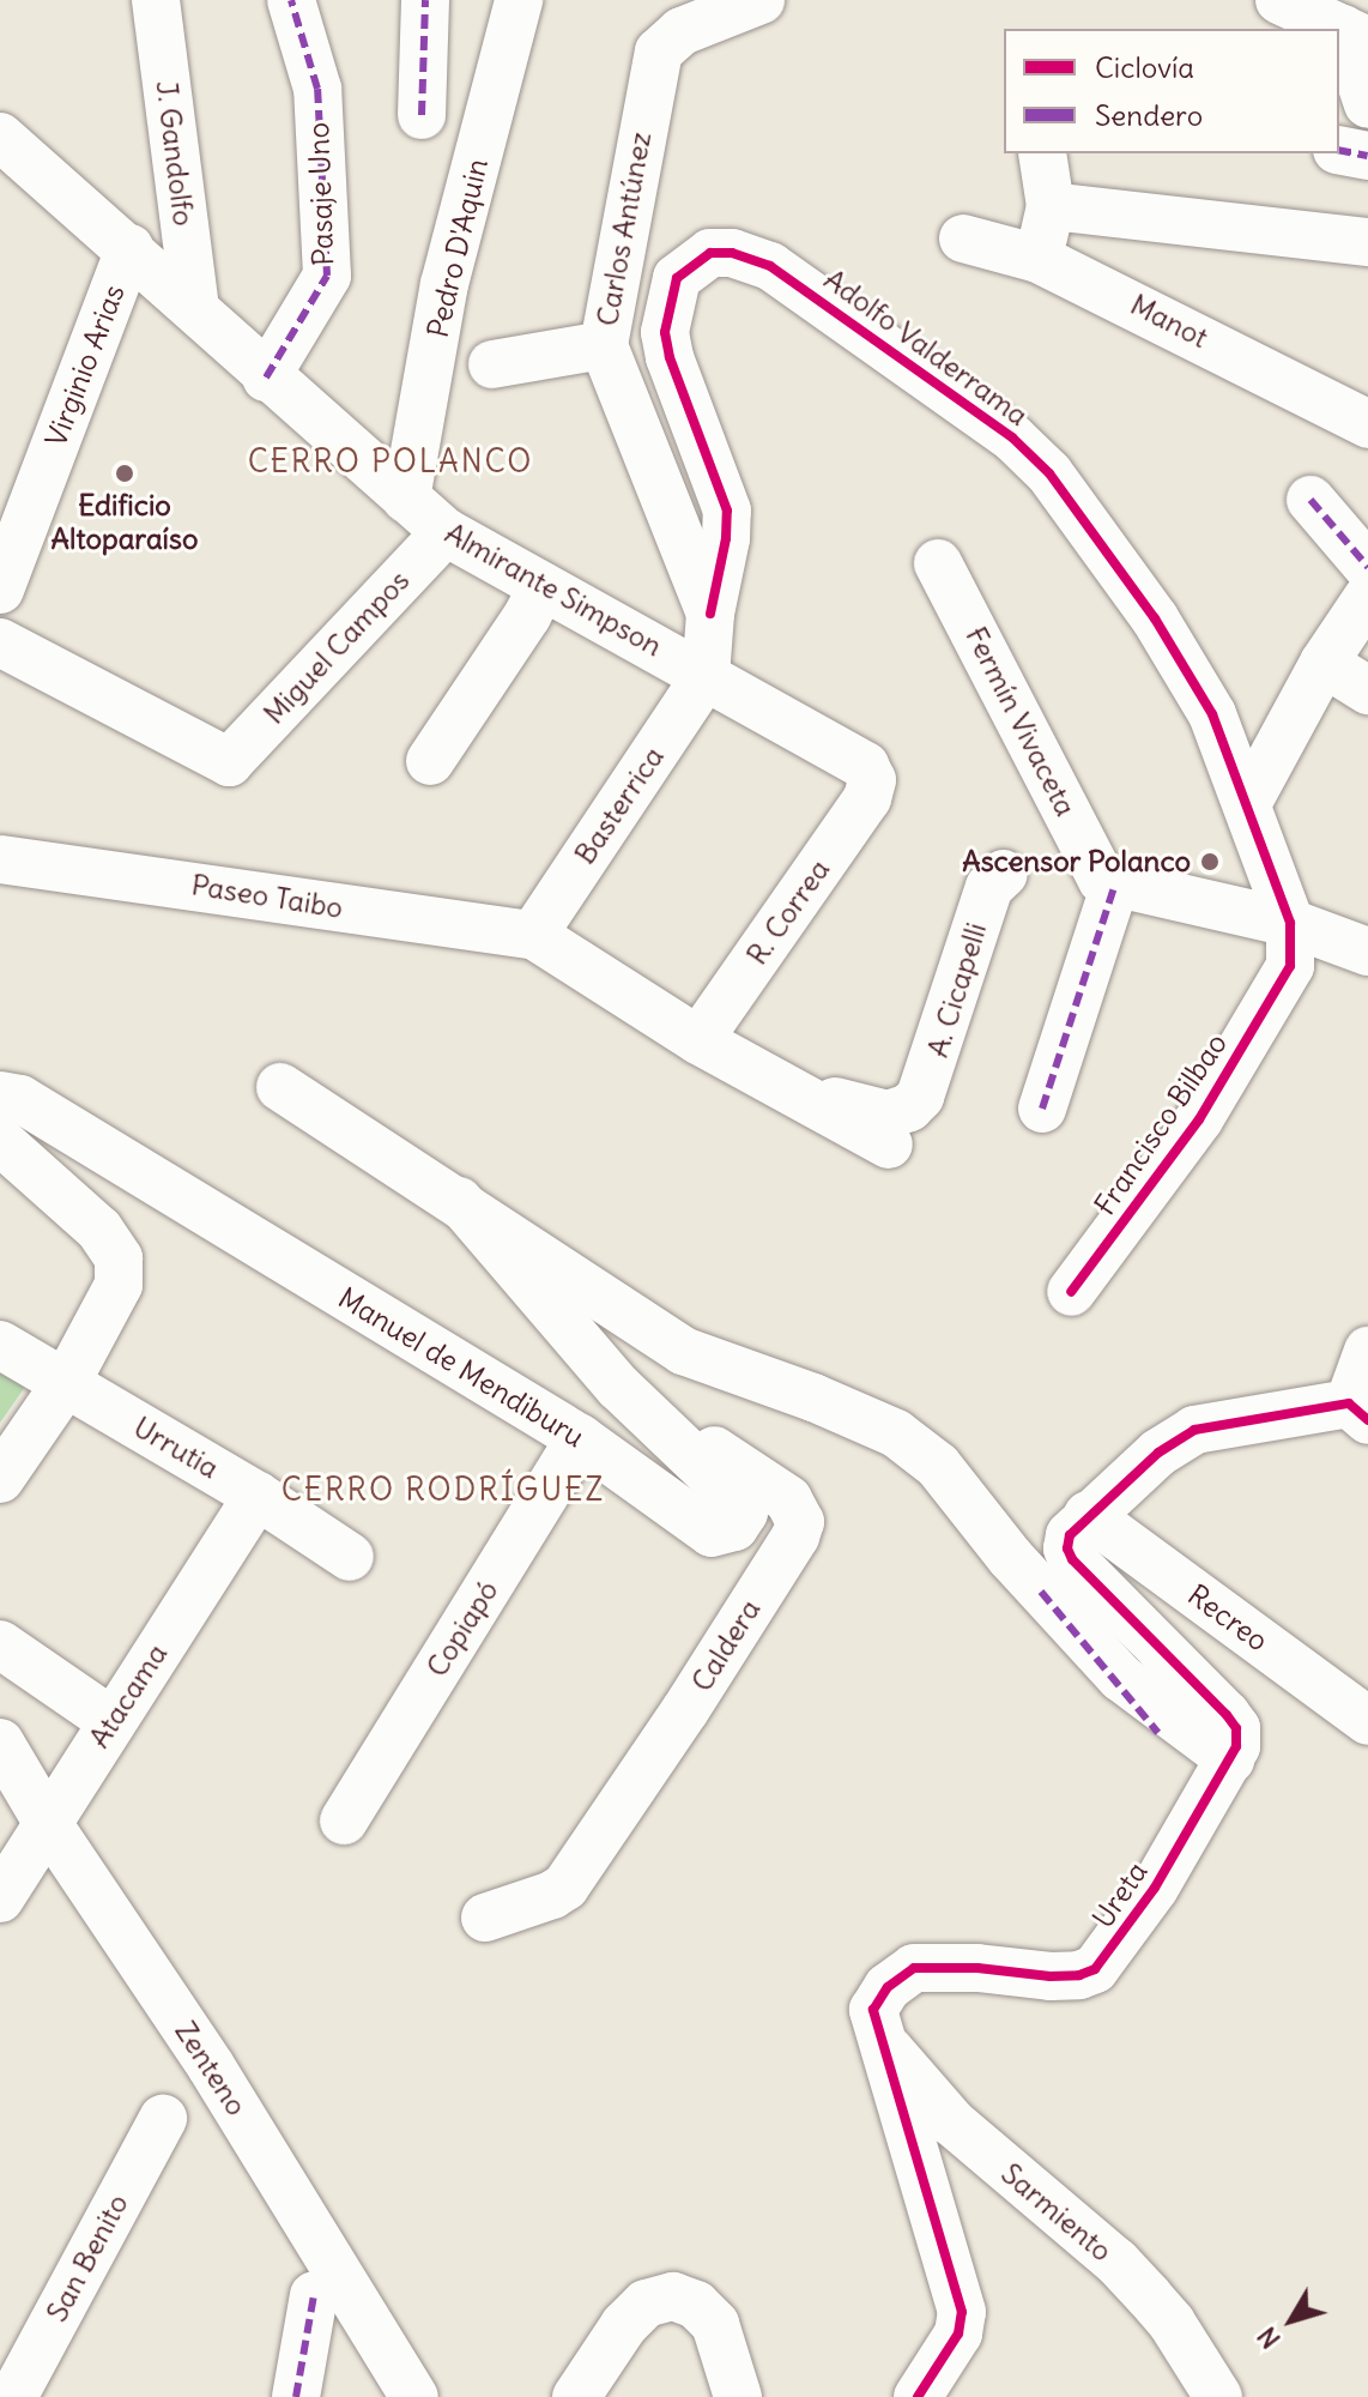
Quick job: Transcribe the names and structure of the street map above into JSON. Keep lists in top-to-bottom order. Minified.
{"streets":{"street":["J. Gandolfo","Pasaje Uno","Carlos Antúnez","Pedro D'Aquin","Manot","Adolfo Valderrama","Virginio Arias","Almirante Simpson","Miguel Campos","Fermín Vivaceta","Basterrica","Paseo Taibo","R. Correa","A. Cicapelli","Francisco Bilbao","Manuel de Mendiburu","Urrutia","Recreo","Copiapó","Caldera","Atacama","Ureta","Zenteno","Sarmiento","San Benito"]},"crossings":[["J. Gandolfo","Almirante Simpson"],["Pasaje Uno","Almirante Simpson"],["Carlos Antúnez","Adolfo Valderrama"],["Carlos Antúnez","Almirante Simpson"],["Carlos Antúnez","Basterrica"],["Pedro D'Aquin","Almirante Simpson"],["Adolfo Valderrama","Francisco Bilbao"],["Virginio Arias","Almirante Simpson"],["Almirante Simpson","Miguel Campos"],["Almirante Simpson","Basterrica"],["Almirante Simpson","R. Correa"],["Basterrica","Paseo Taibo"],["R. Correa","A. Cicapelli"],["Manuel de Mendiburu","Copiapó"],["Manuel de Mendiburu","Caldera"],["Manuel de Mendiburu","Ureta"],["Urrutia","Atacama"],["Atacama","Zenteno"],["Ureta","Sarmiento"]],"districts":["CERRO POLANCO","CERRO RODRÍGUEZ"],"places":["Edificio Altoparaíso","Ascensor Polanco"],"legend":["Ciclovía","Sendero"],"north":"bottom left"}
